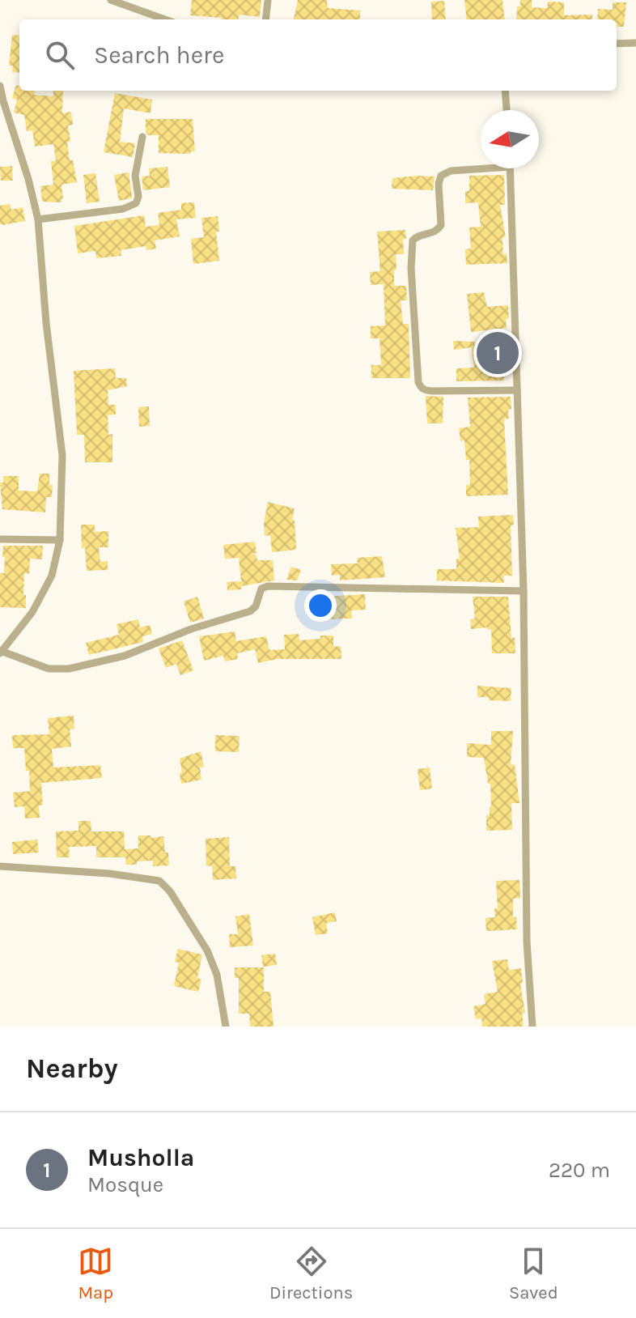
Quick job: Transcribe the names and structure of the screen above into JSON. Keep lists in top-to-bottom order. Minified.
{"north":"left","page":{"search":"Search here","pins":"1","heading":"Nearby","list":[{"mark":"1","name":"Musholla","note":"Mosque","value":"220 m"}],"nav":["Map","Directions","Saved"]}}
